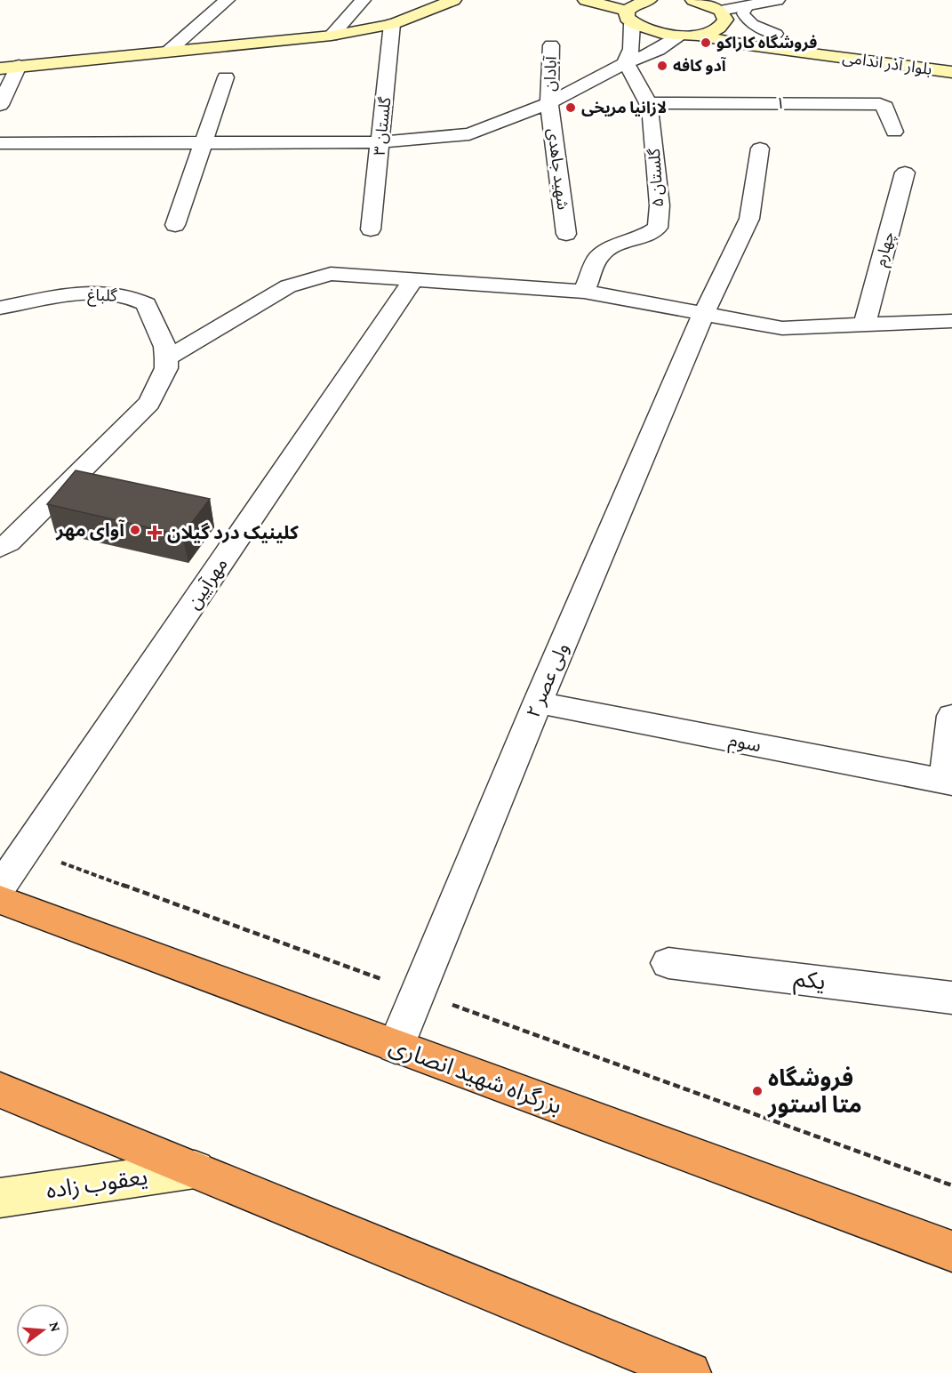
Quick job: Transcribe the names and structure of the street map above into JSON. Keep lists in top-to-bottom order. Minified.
{"streets":{"highway":["بزرگراه شهید انصاری"],"main road":["بلوار آذر اندامی","یعقوب زاده"],"street":["آبادان","۱","گلستان ۳","شهید جاهدی","گلستان ۵","چهارم","گلباغ","مهرآیین","ولی عصر ۲","سوم","یکم"]},"crossings":[["آبادان","شهید جاهدی"],["۱","گلستان ۵"],["ولی عصر ۲","سوم"],["ولی عصر ۲","بزرگراه شهید انصاری"]],"places":{"other":["فروشگاه کاراکو","آدو کافه","لازانیا مریخی","آوای مهر","فروشگاه متا استور"],"health":["کلینیک درد گیلان"]},"north":"right"}
